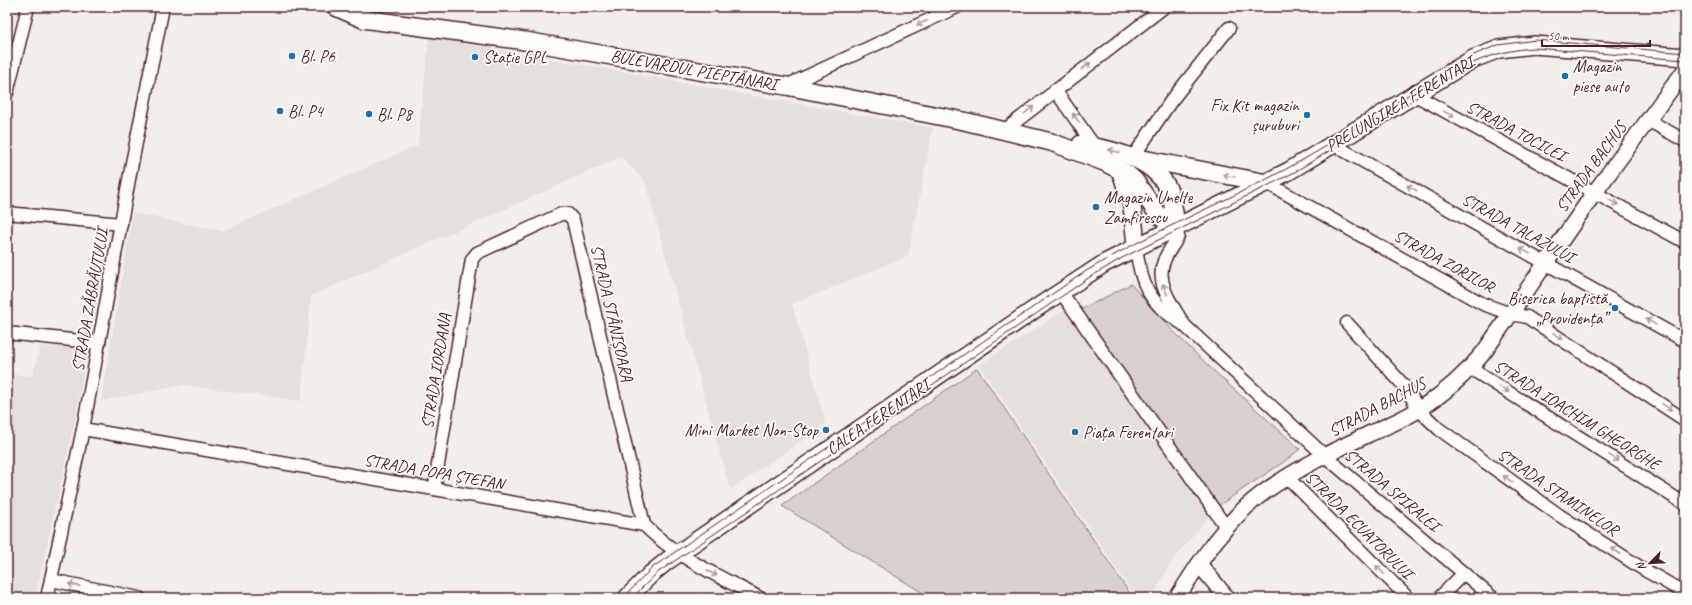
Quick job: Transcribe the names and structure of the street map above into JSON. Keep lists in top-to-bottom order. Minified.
{"streets":{"main road":["BULEVARDUL PIEPTĂNARI","PRELUNGIREA FERENTARI","CALEA FERENTARI"],"street":["STRADA TOCILEI","STRADA BACHUS","STRADA TALAZULUI","STRADA ZORILOR","STRADA ZĂBRĂUȚULUI","STRADA STÂNIȘOARA","STRADA IORDANA","STRADA IOACHIM GHEORGHE","STRADA POPA ȘTEFAN","STRADA SPIRALEI","STRADA STAMINELOR","STRADA ECUATORULUI"]},"crossings":[["BULEVARDUL PIEPTĂNARI","PRELUNGIREA FERENTARI"],["BULEVARDUL PIEPTĂNARI","STRADA SPIRALEI"],["PRELUNGIREA FERENTARI","STRADA TOCILEI"],["PRELUNGIREA FERENTARI","STRADA TALAZULUI"],["PRELUNGIREA FERENTARI","STRADA ZORILOR"],["PRELUNGIREA FERENTARI","CALEA FERENTARI"],["PRELUNGIREA FERENTARI","STRADA SPIRALEI"],["STRADA TOCILEI","STRADA BACHUS"],["STRADA BACHUS","STRADA TALAZULUI"],["STRADA BACHUS","STRADA ZORILOR"],["STRADA BACHUS","STRADA IOACHIM GHEORGHE"],["STRADA BACHUS","STRADA SPIRALEI"],["STRADA BACHUS","STRADA STAMINELOR"],["STRADA BACHUS","STRADA ECUATORULUI"],["STRADA ZĂBRĂUȚULUI","STRADA POPA ȘTEFAN"],["STRADA STÂNIȘOARA","STRADA IORDANA"],["STRADA STÂNIȘOARA","STRADA POPA ȘTEFAN"],["STRADA IORDANA","STRADA POPA ȘTEFAN"],["CALEA FERENTARI","STRADA SPIRALEI"]],"one_way":["STRADA TOCILEI","STRADA TALAZULUI","STRADA ZORILOR","STRADA IOACHIM GHEORGHE","STRADA STAMINELOR","STRADA ECUATORULUI"],"places":["Bl. P6","Stație GPL","Magazin piese auto","Bl. P4","Bl. P8","Fix Kit magazin șuruburi","Magazin Unelte Zamfirescu","Biserica baptistă „Providența”","Mini Market Non-Stop","Piața Ferentari"],"scale_bar":"50 m","north":"bottom left"}
